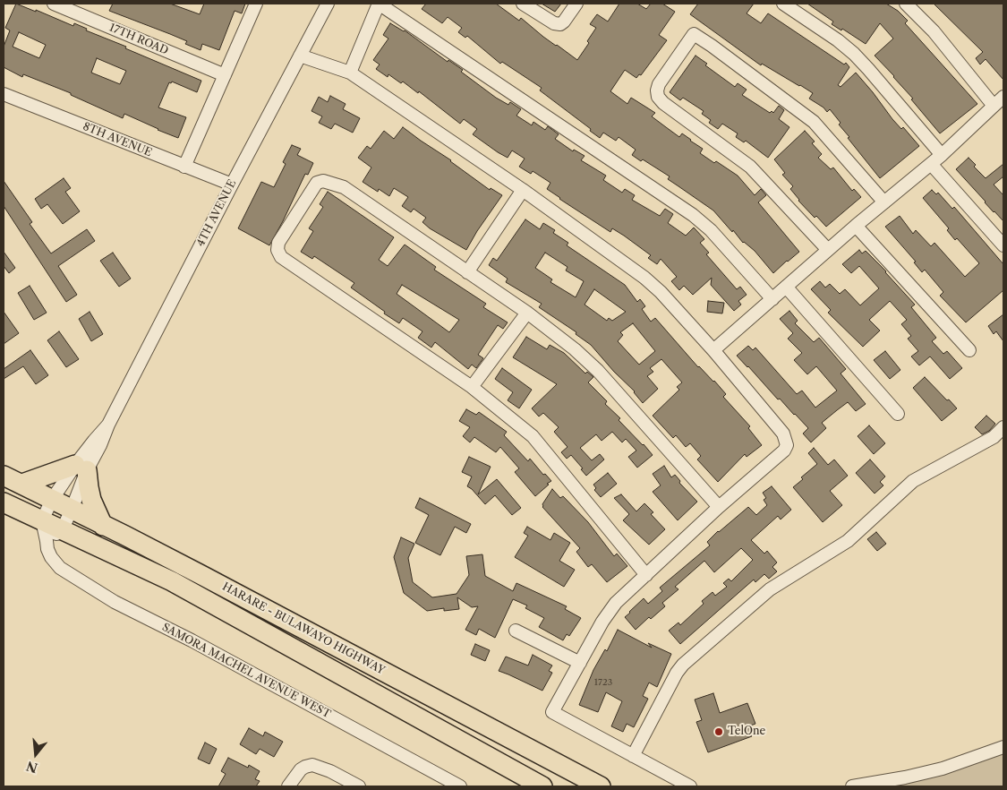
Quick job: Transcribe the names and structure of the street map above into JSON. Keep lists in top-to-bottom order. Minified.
{"streets":{"highway":["HARARE - BULAWAYO HIGHWAY"],"street":["17TH ROAD","8TH AVENUE","4TH AVENUE","SAMORA MACHEL AVENUE WEST"]},"crossings":[["8TH AVENUE","4TH AVENUE"],["HARARE - BULAWAYO HIGHWAY","SAMORA MACHEL AVENUE WEST"]],"places":["TelOne"],"house_numbers":["1723"],"north":"bottom"}
